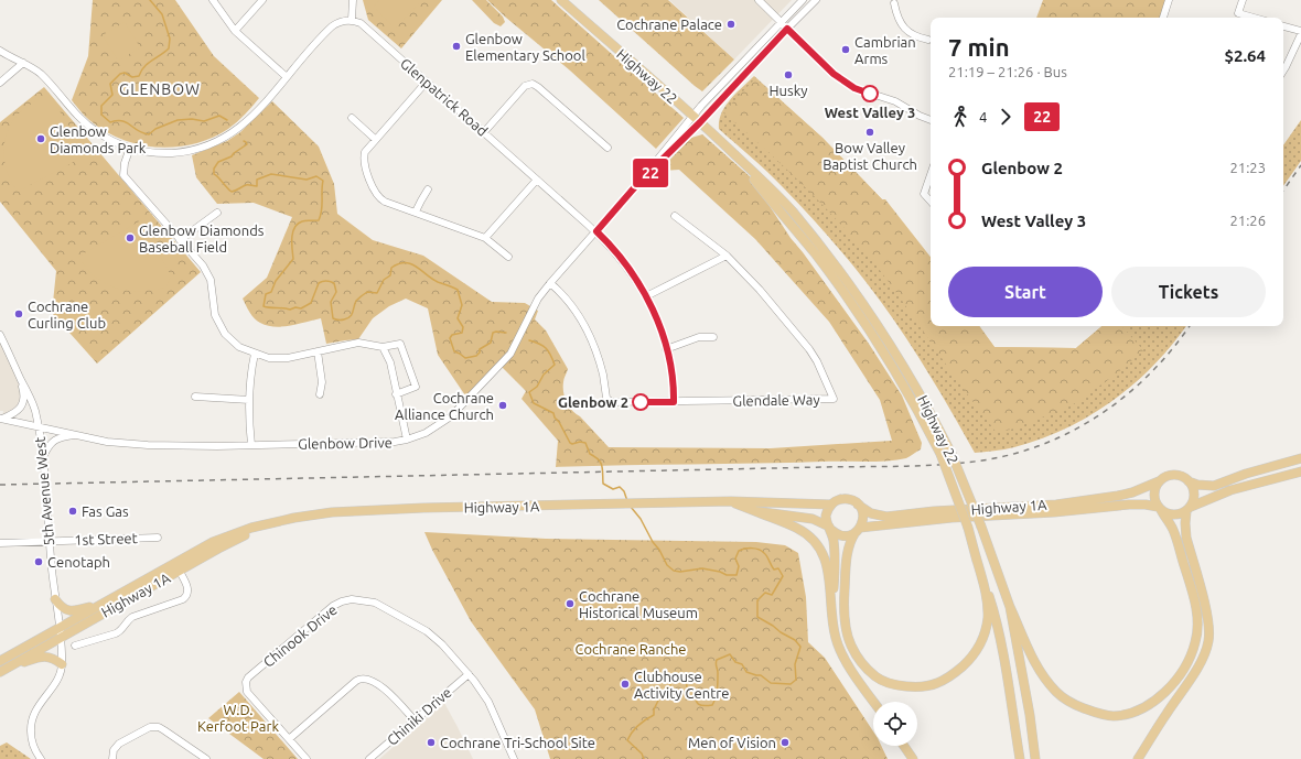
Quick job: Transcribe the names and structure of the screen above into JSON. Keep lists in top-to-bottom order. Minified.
{"streets":{"main road":["Highway 22","Highway 1A"],"street":["Glenpatrick Road","Glendale Way","Glenbow Drive","5th Avenue West","1st Street","Chinook Drive","Chiniki Drive"]},"crossings":[["Highway 22","Glenbow Drive"],["Glenpatrick Road","Glendale Way"],["Glenpatrick Road","Glenbow Drive"],["Glendale Way","Glenbow Drive"],["Glenbow Drive","5th Avenue West"],["5th Avenue West","Highway 1A"],["5th Avenue West","1st Street"],["Chinook Drive","Chiniki Drive"]],"districts":["GLENBOW"],"parks":["Cochrane Ranche","W.D. Kerfoot Park"],"places":["Cochrane Palace","Glenbow Elementary School","Cambrian Arms","Husky","West Valley 3","Bow Valley Baptist Church","Glenbow Diamonds Park","Glenbow Diamonds Baseball Field","Cochrane Curling Club","Glenbow 2","Cochrane Alliance Church","Fas Gas","Cenotaph","Cochrane Historical Museum","Clubhouse Activity Centre","Cochrane Tri-School Site","Men of Vision"],"lines":["bus line 22"],"page":{"on_map":"22","heading":["7 min","21:19 – 21:26 · Bus","$2.64"],"legs":["4","22"],"list":[{"name":"Glenbow 2","value":"21:23"},{"name":"West Valley 3","value":"21:26"}],"buttons":["Start","Tickets"]}}
